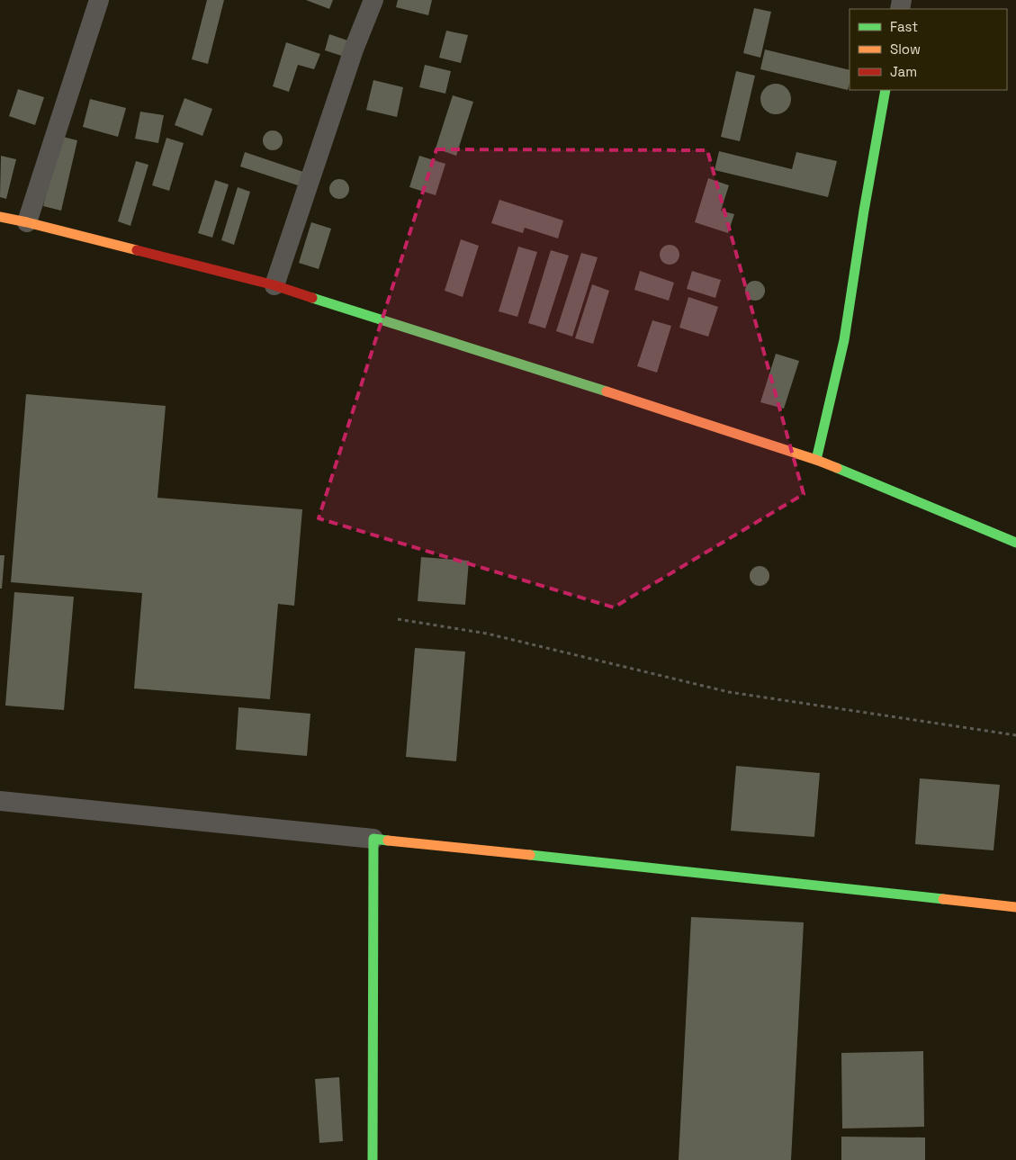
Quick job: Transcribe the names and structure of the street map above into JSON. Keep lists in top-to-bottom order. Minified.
{"legend":["Fast","Slow","Jam"]}
